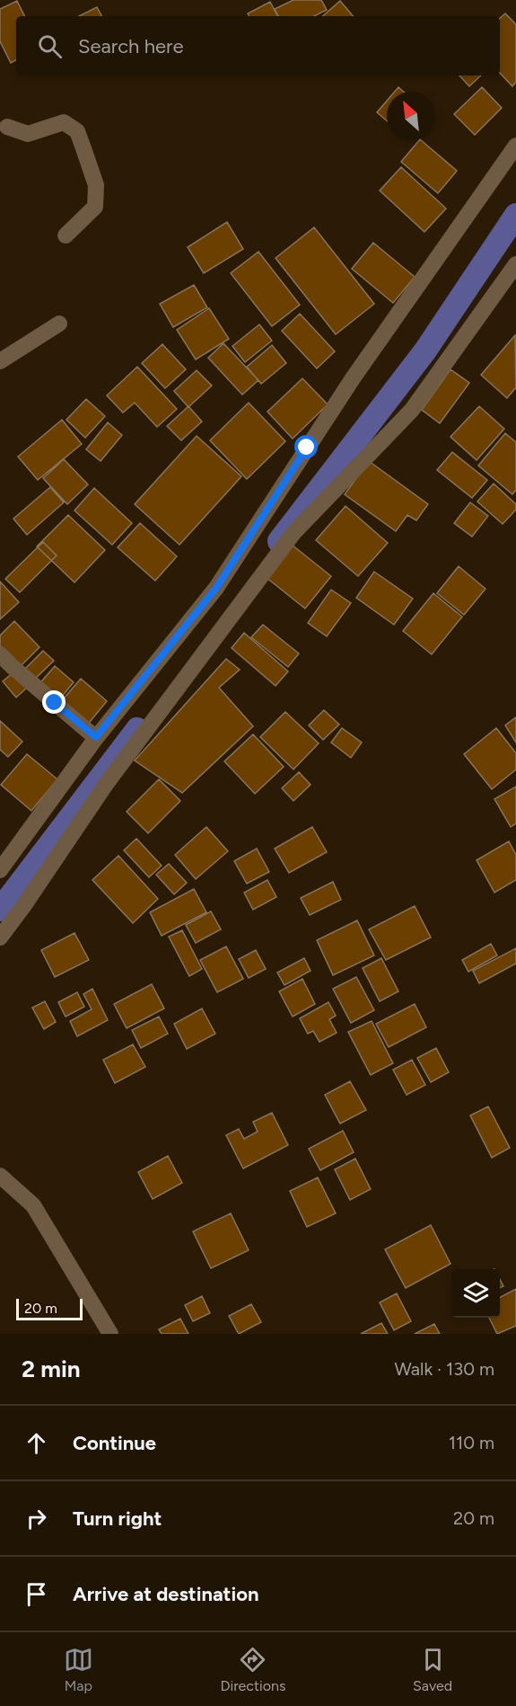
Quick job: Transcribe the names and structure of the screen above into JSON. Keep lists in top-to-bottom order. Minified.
{"scale_bar":"20 m","north":"top left","page":{"search":"Search here","scale":"20 m","heading":["2 min","Walk · 130 m"],"list":[["Continue","110 m"],["Turn right","20 m"],"Arrive at destination"],"nav":["Map","Directions","Saved"]}}
